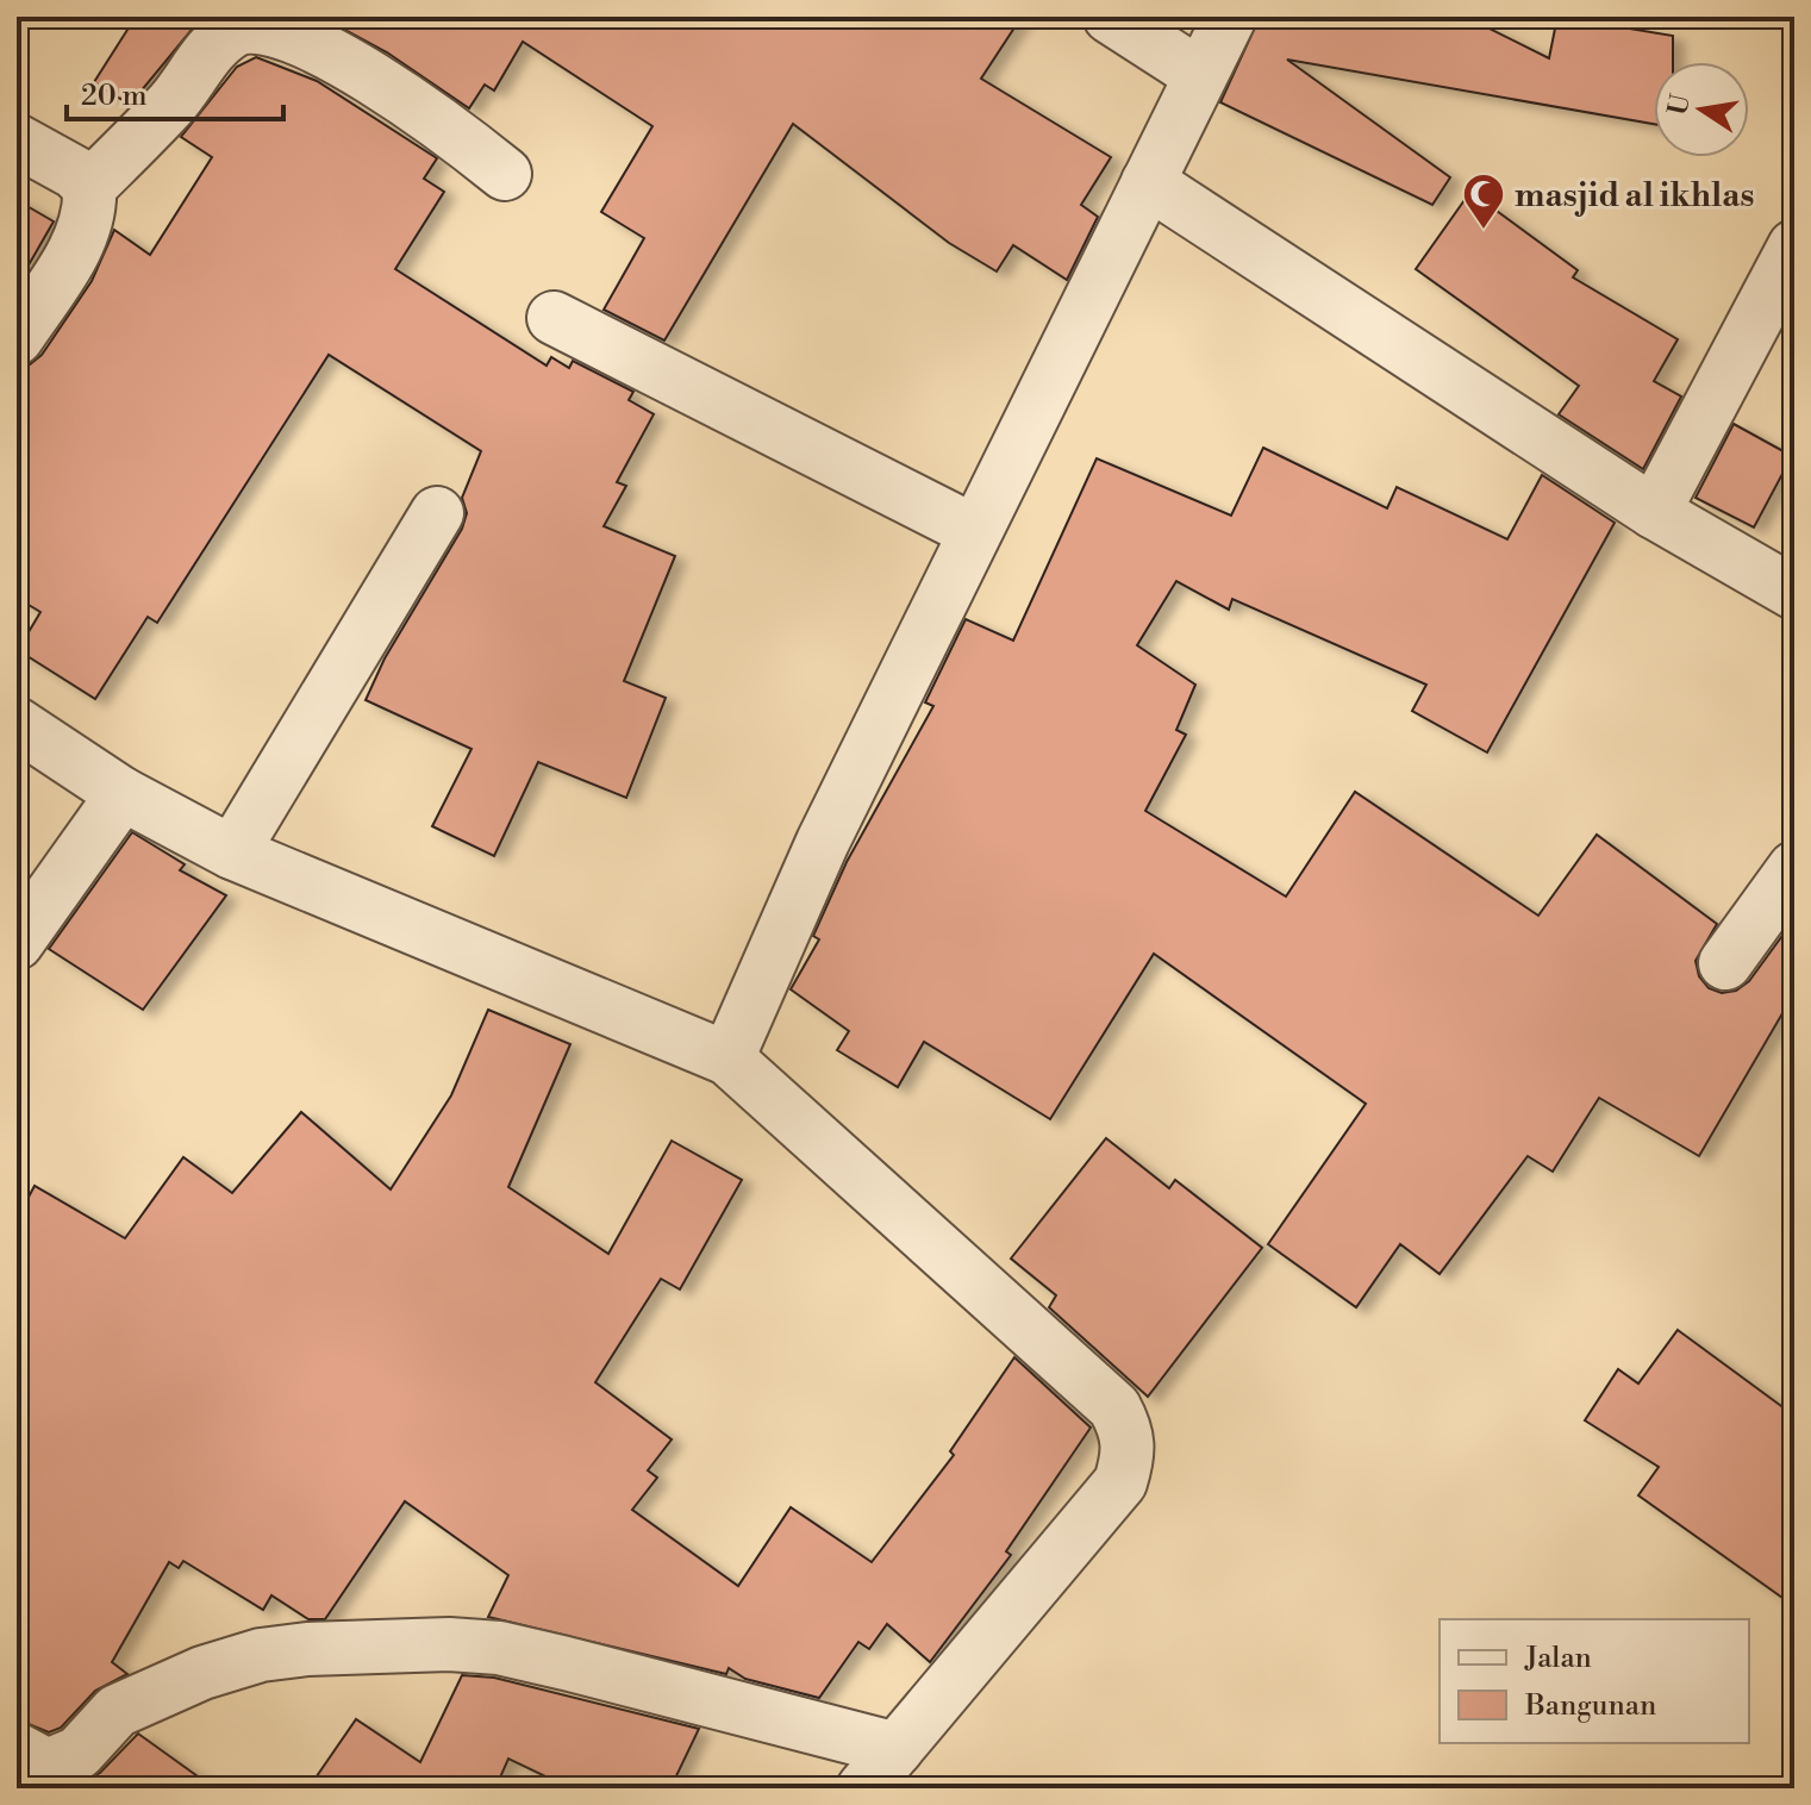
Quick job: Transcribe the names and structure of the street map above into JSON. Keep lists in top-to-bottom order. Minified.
{"places":{"mosque":["masjid al ikhlas"]},"legend":["Jalan","Bangunan"],"scale_bar":"20 m","north":"left"}
